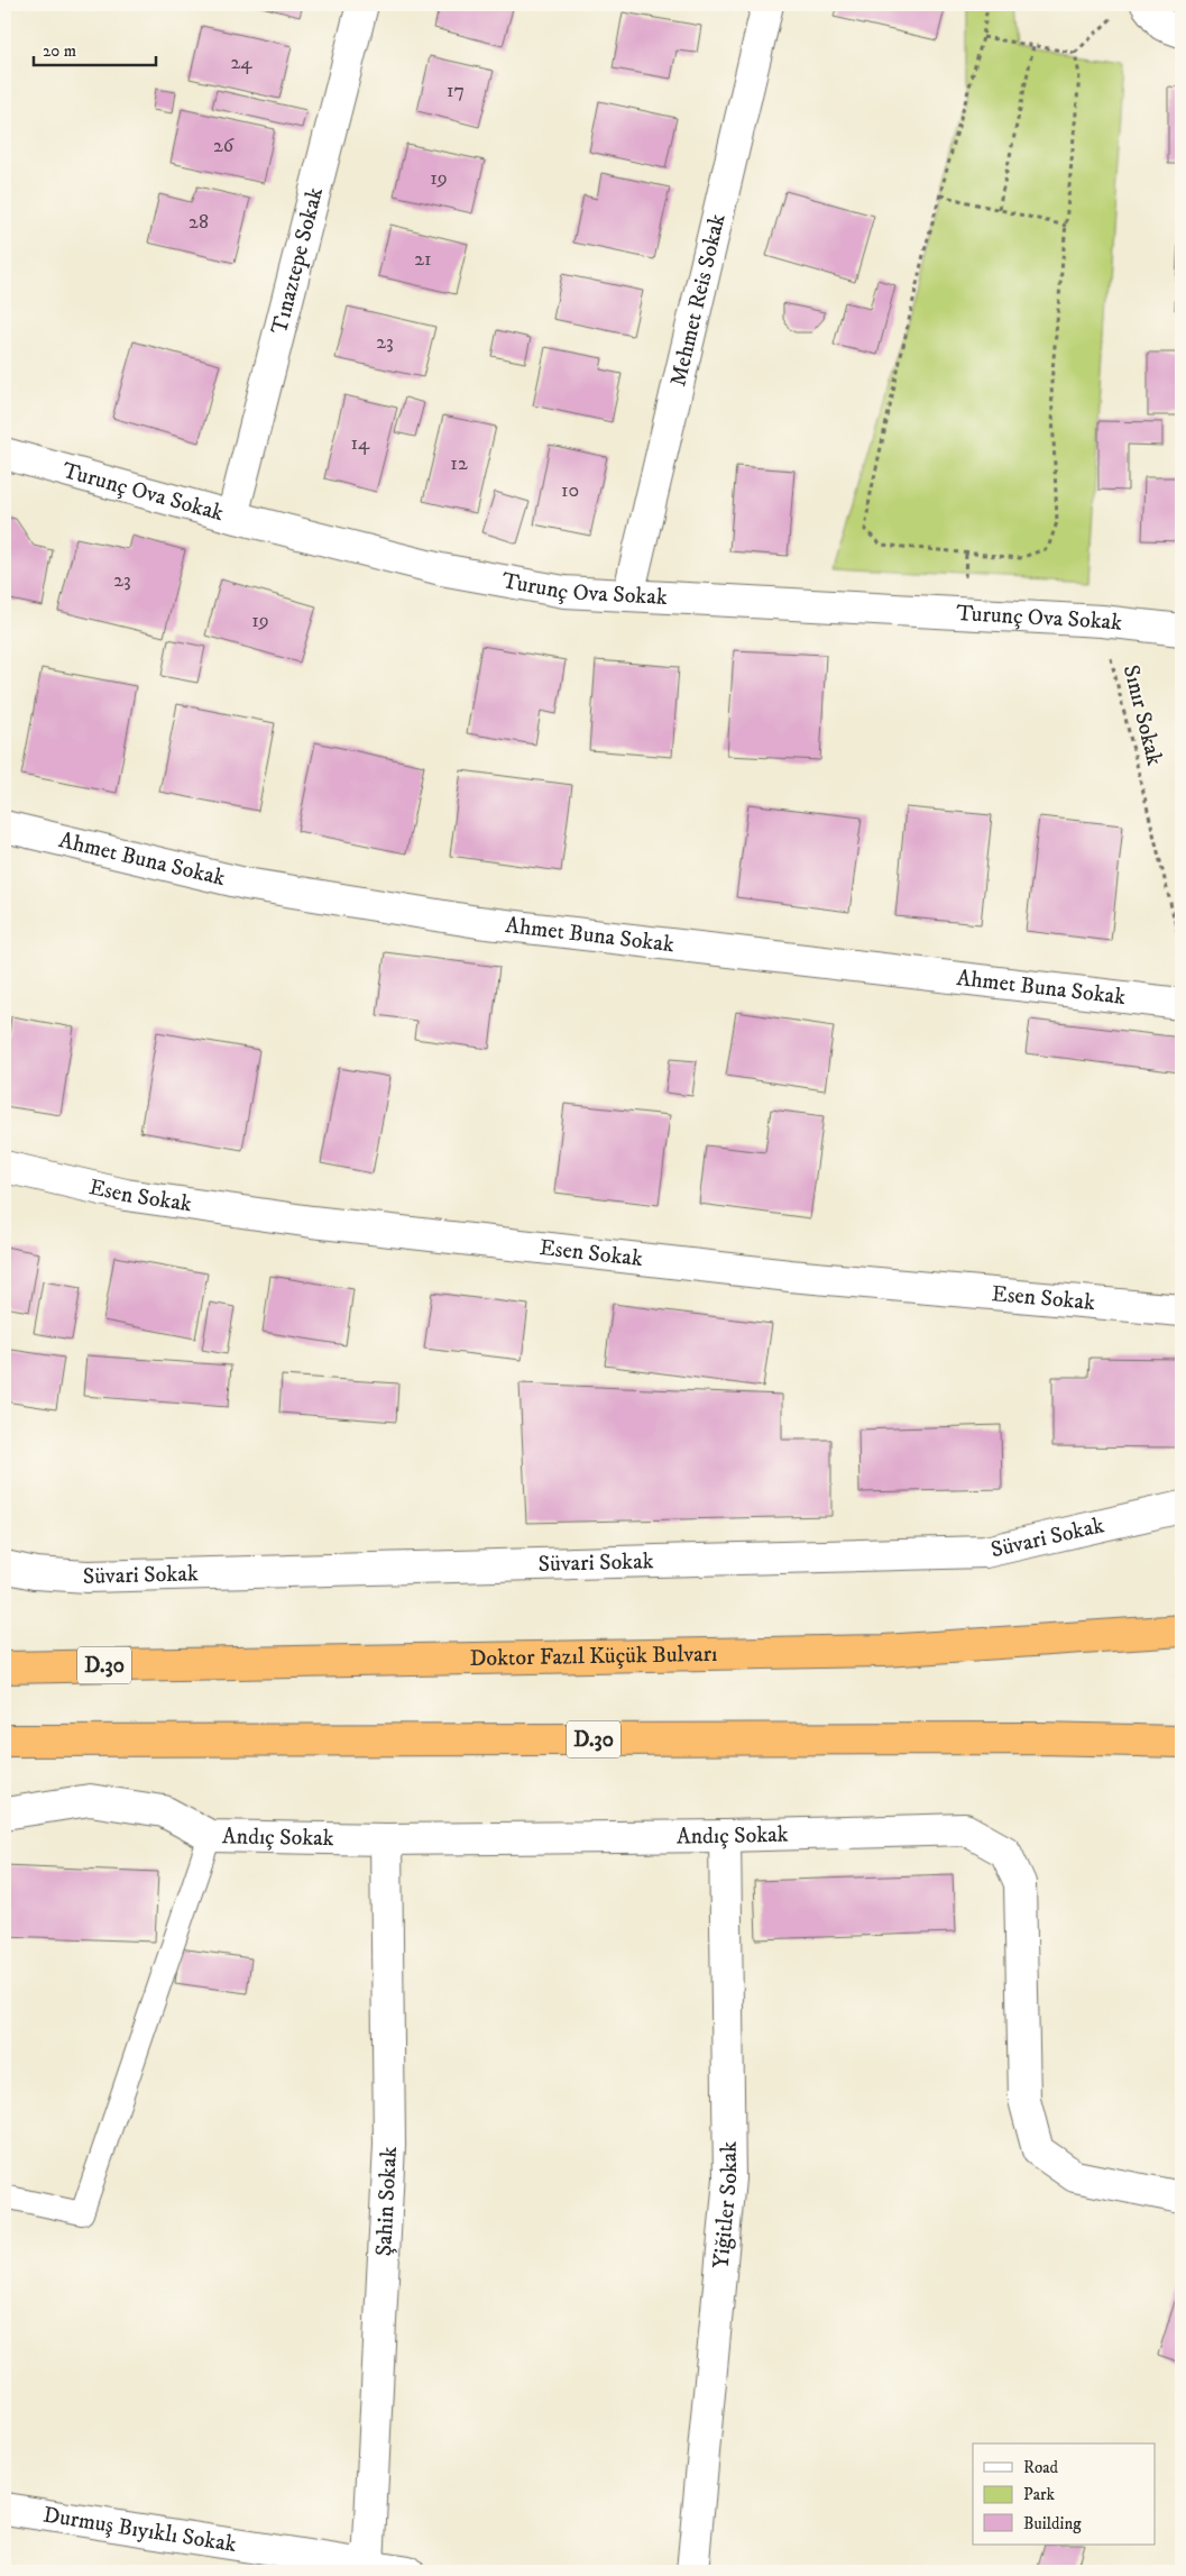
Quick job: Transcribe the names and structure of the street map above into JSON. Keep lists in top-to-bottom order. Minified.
{"streets":{"highway":["Doktor Fazıl Küçük Bulvarı","D.30"],"street":["Tınaztepe Sokak","Mehmet Reis Sokak","Turunç Ova Sokak","Ahmet Buna Sokak","Esen Sokak","Süvari Sokak","Andıç Sokak","Şahin Sokak","Yiğitler Sokak","Durmuş Bıyıklı Sokak"],"path":["Sınır Sokak"]},"crossings":[["Tınaztepe Sokak","Turunç Ova Sokak"],["Mehmet Reis Sokak","Turunç Ova Sokak"],["Turunç Ova Sokak","Sınır Sokak"],["Andıç Sokak","Şahin Sokak"],["Andıç Sokak","Yiğitler Sokak"],["Şahin Sokak","Durmuş Bıyıklı Sokak"]],"house_numbers":["24","17","26","19","28","21","23","14","12","10","23","19"],"legend":["Road","Park","Building"],"scale_bar":"20 m"}
